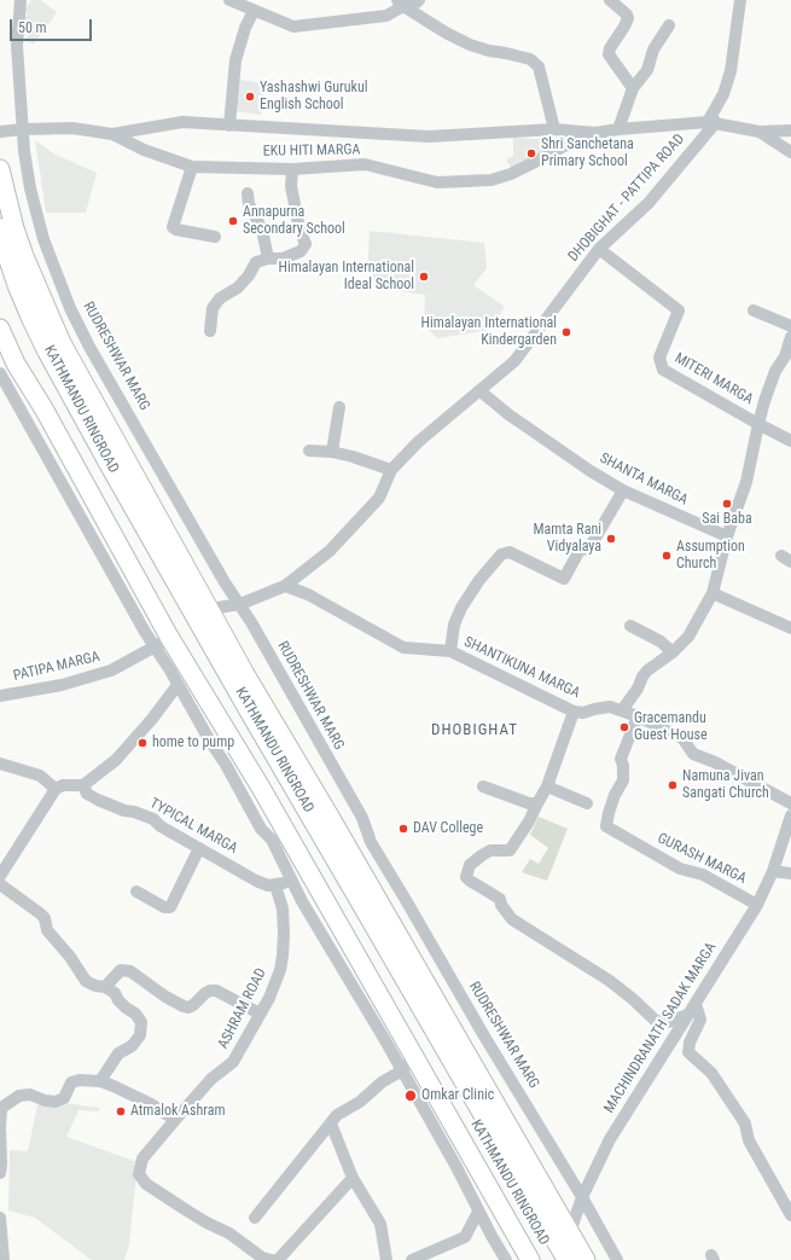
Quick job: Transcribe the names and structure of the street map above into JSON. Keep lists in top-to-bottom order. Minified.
{"streets":{"highway":["KATHMANDU RINGROAD"],"street":["EKU HITI MARGA","DHOBIGHAT - PATTIPA ROAD","RUDRESHWAR MARG","MITERI MARGA","SHANTA MARGA","PATIPA MARGA","SHANTIKUNA MARGA","TYPICAL MARGA","GURASH MARGA","ASHRAM ROAD","MACHINDRANATH SADAK MARGA"]},"crossings":[["EKU HITI MARGA","RUDRESHWAR MARG"],["DHOBIGHAT - PATTIPA ROAD","MITERI MARGA"],["DHOBIGHAT - PATTIPA ROAD","SHANTA MARGA"],["DHOBIGHAT - PATTIPA ROAD","SHANTIKUNA MARGA"],["RUDRESHWAR MARG","MACHINDRANATH SADAK MARGA"],["KATHMANDU RINGROAD","MACHINDRANATH SADAK MARGA"],["SHANTIKUNA MARGA","GURASH MARGA"],["TYPICAL MARGA","ASHRAM ROAD"],["GURASH MARGA","MACHINDRANATH SADAK MARGA"]],"districts":["DHOBIGHAT"],"places":["Yashashwi Gurukul English School","Shri Sanchetana Primary School","Annapurna Secondary School","Himalayan International Ideal School","Himalayan International Kindergarden","Sai Baba","Mamta Rani Vidyalaya","Assumption Church","Gracemandu Guest House","home to pump","Namuna Jivan Sangati Church","DAV College","Omkar Clinic","Atmalok Ashram"],"scale_bar":"50 m"}
